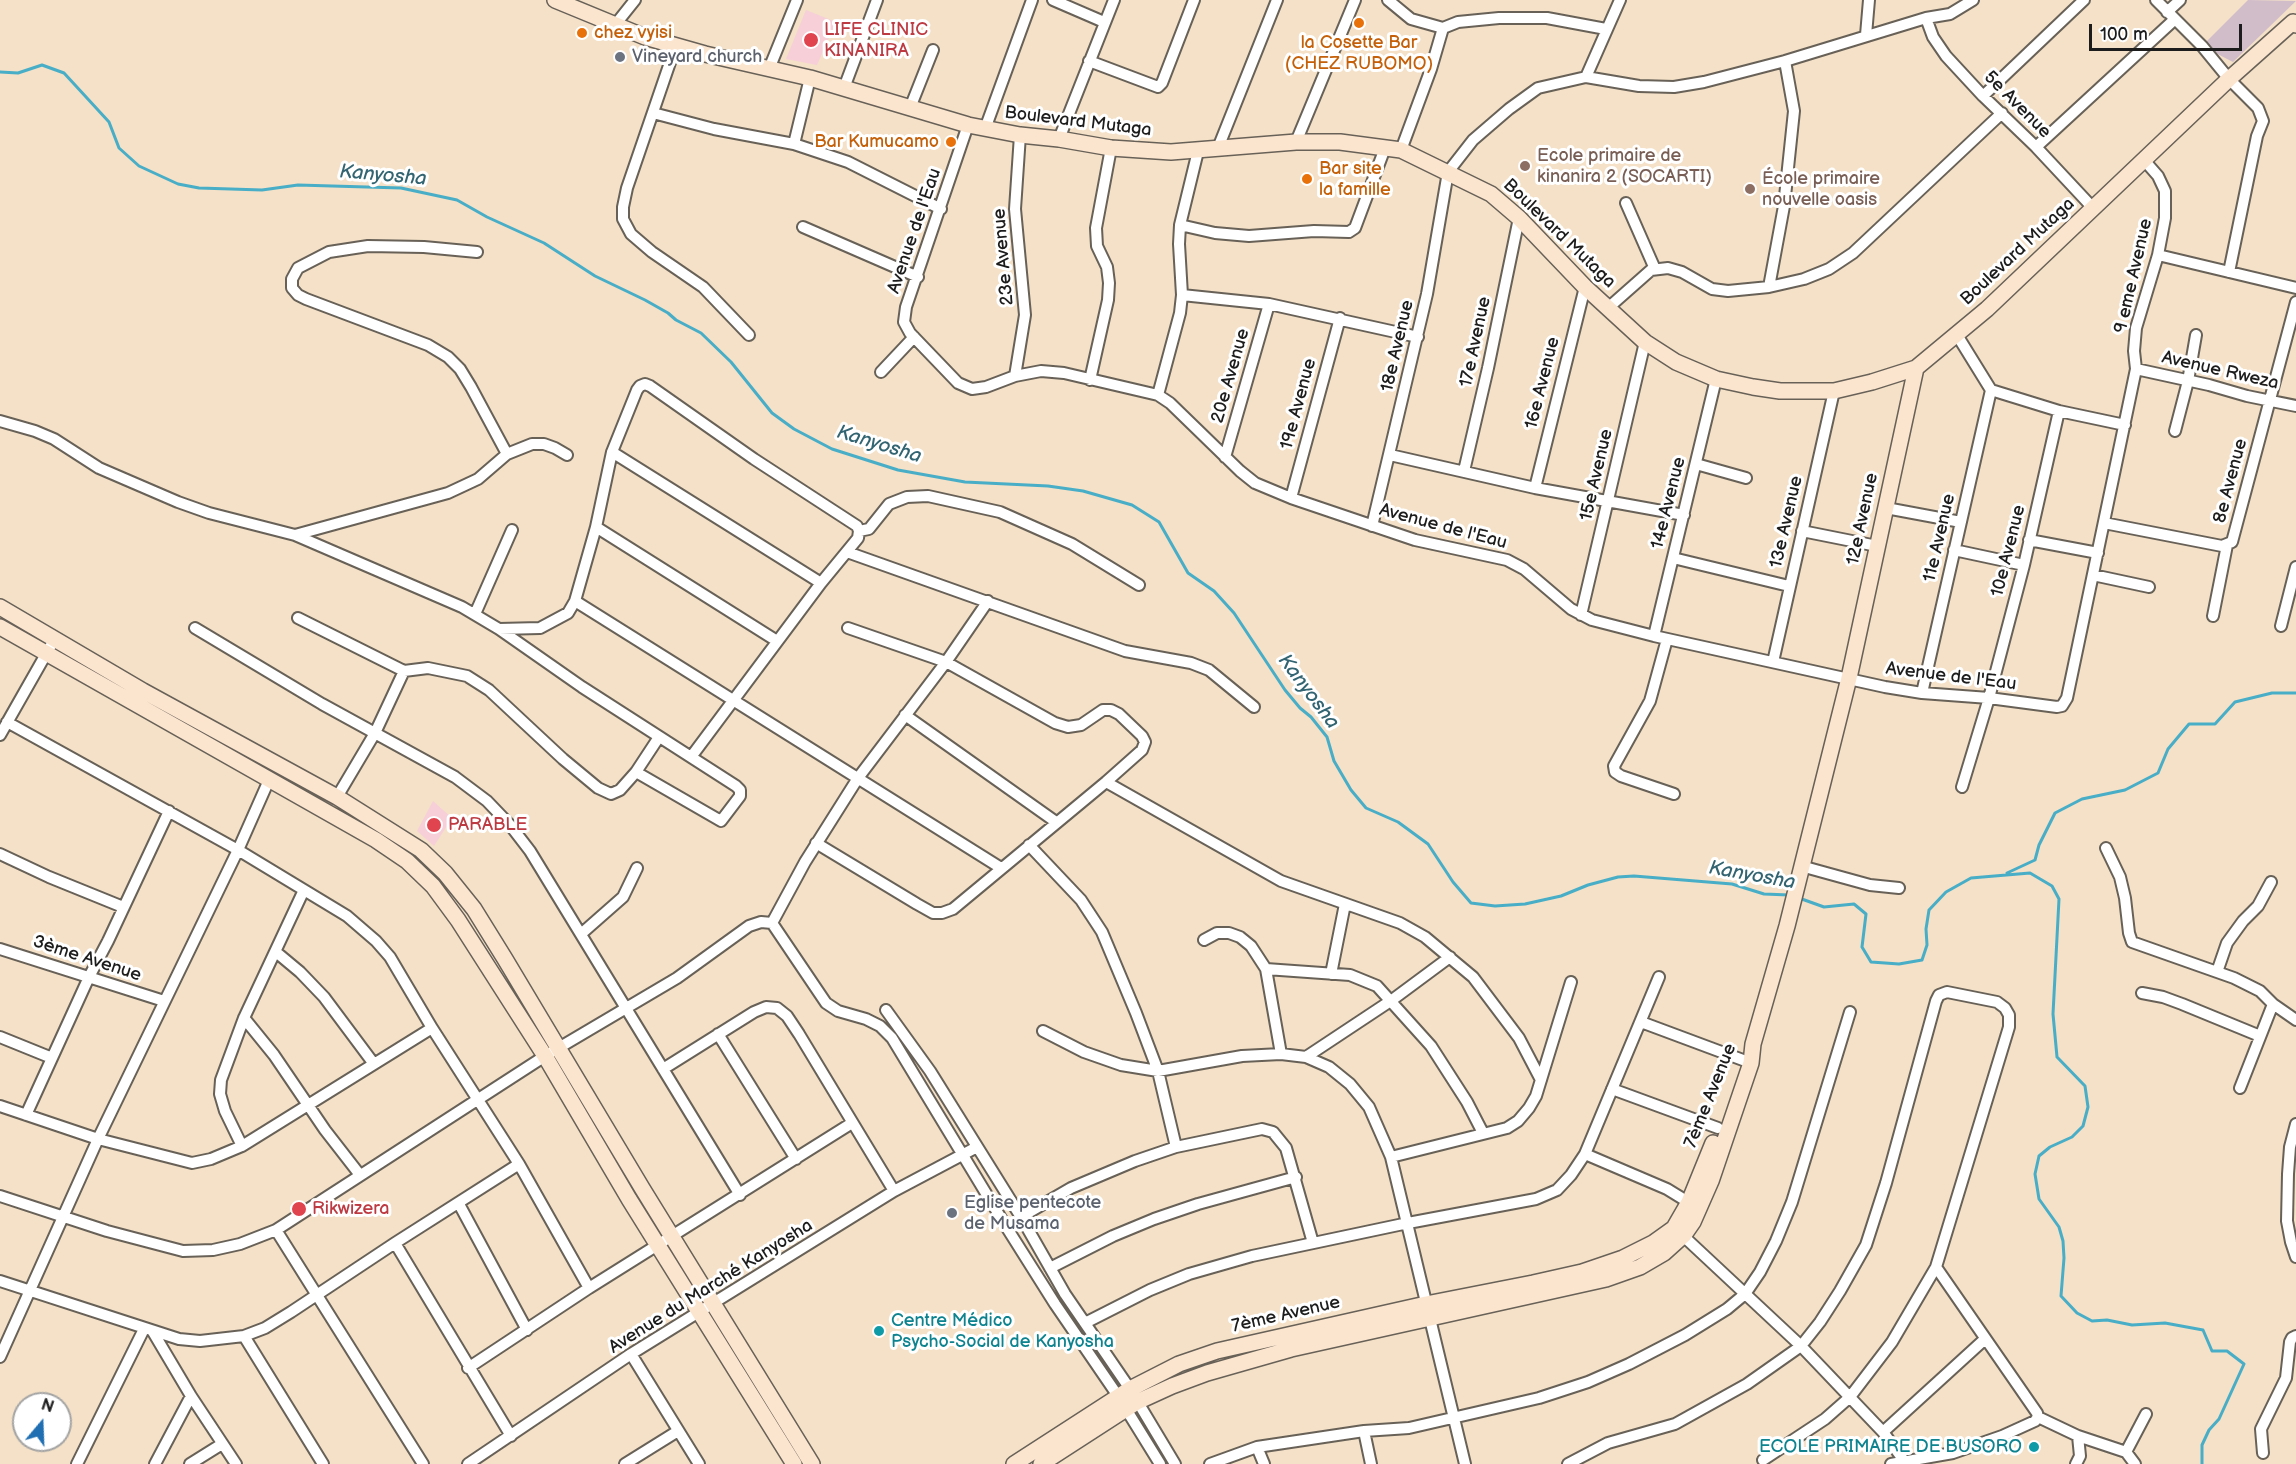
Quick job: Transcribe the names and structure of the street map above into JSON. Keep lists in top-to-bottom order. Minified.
{"streets":{"street":["5e Avenue","Boulevard Mutaga","Avenue de l'Eau","23e Avenue","9 eme Avenue","17e Avenue","18e Avenue","Avenue Rweza","20e Avenue","16e Avenue","19e Avenue","15e Avenue","8e Avenue","14e Avenue","12e Avenue","13e Avenue","11e Avenue","10e Avenue","3ème Avenue","7ème Avenue","Avenue du Marché Kanyosha"]},"crossings":[["5e Avenue","Boulevard Mutaga"],["Boulevard Mutaga","Avenue de l'Eau"],["Boulevard Mutaga","23e Avenue"],["Boulevard Mutaga","9 eme Avenue"],["Boulevard Mutaga","17e Avenue"],["Boulevard Mutaga","18e Avenue"],["Boulevard Mutaga","16e Avenue"],["Boulevard Mutaga","15e Avenue"],["Boulevard Mutaga","14e Avenue"],["Boulevard Mutaga","12e Avenue"],["Boulevard Mutaga","13e Avenue"],["Avenue de l'Eau","23e Avenue"],["Avenue de l'Eau","9 eme Avenue"],["Avenue de l'Eau","18e Avenue"],["Avenue de l'Eau","Avenue Rweza"],["Avenue de l'Eau","20e Avenue"],["Avenue de l'Eau","19e Avenue"],["Avenue de l'Eau","15e Avenue"],["Avenue de l'Eau","8e Avenue"],["Avenue de l'Eau","14e Avenue"],["Avenue de l'Eau","12e Avenue"],["Avenue de l'Eau","13e Avenue"],["Avenue de l'Eau","11e Avenue"],["Avenue de l'Eau","10e Avenue"],["9 eme Avenue","Avenue Rweza"],["Avenue Rweza","8e Avenue"],["12e Avenue","7ème Avenue"]],"water":["Kanyosha"],"places":["la Cosette Bar (CHEZ RUBOMO)","chez vyisi","LIFE CLINIC KINANIRA","Vineyard church","Bar Kumucamo","Ecole primaire de kinanira 2 (SOCARTI)","Bar site la famille","École primaire nouvelle oasis","PARABLE","Rikwizera","Eglise pentecote de Musama","Centre Médico Psycho-Social de Kanyosha","ECOLE PRIMAIRE DE BUSORO"],"scale_bar":"100 m","north":"top"}
